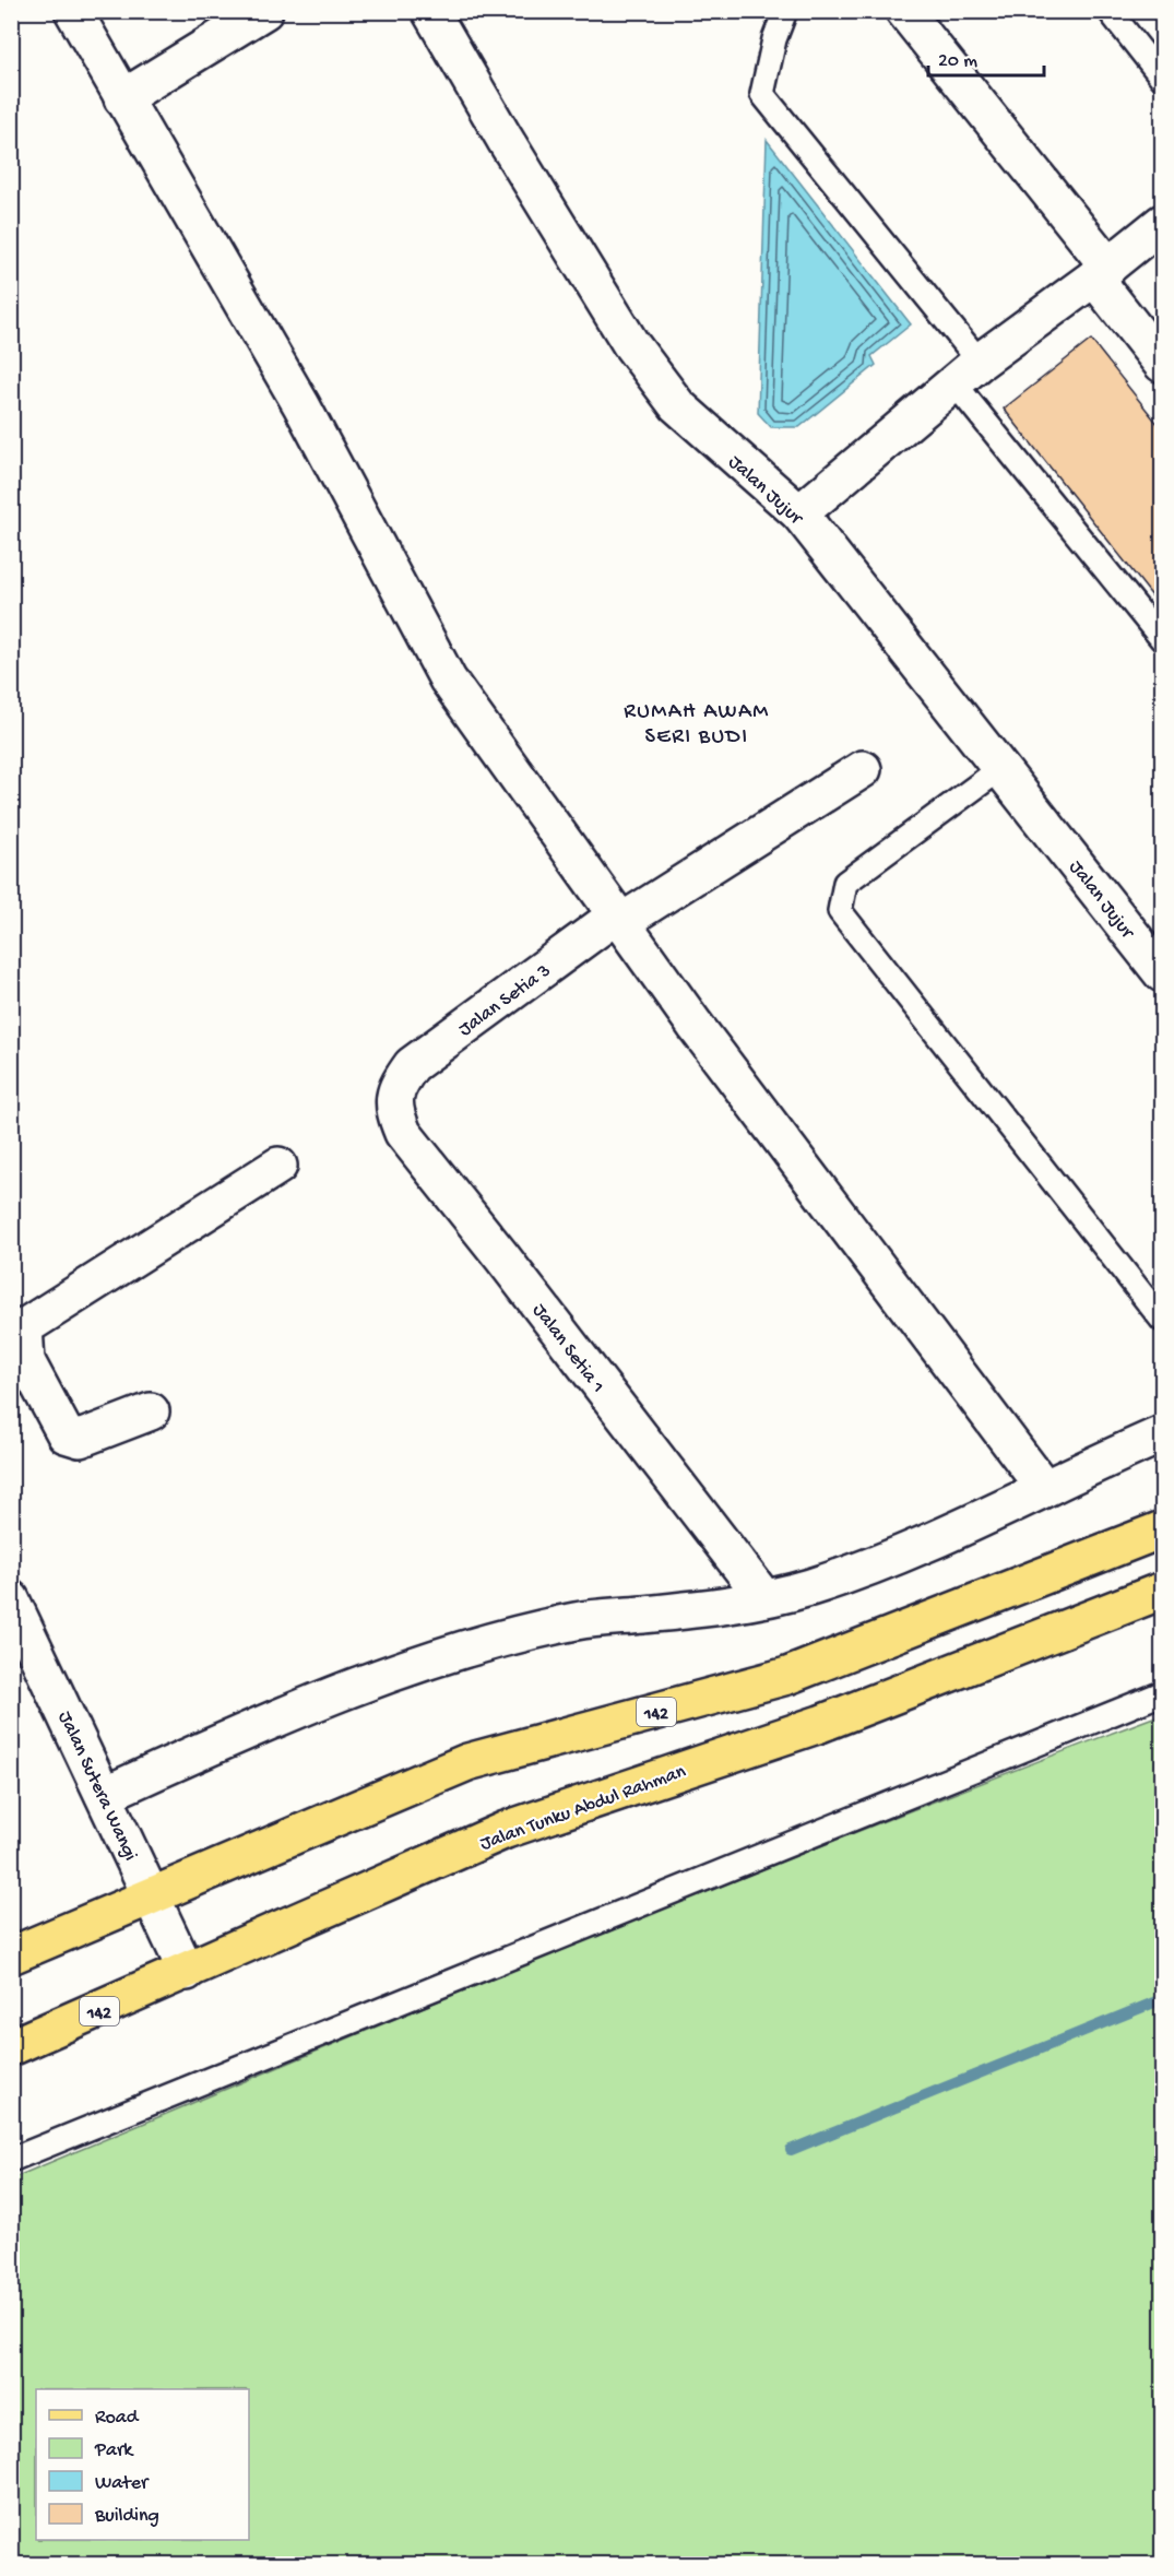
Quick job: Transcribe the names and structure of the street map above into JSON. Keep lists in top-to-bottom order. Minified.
{"streets":{"main road":["142","Jalan Tunku Abdul Rahman"],"street":["Jalan Jujur","Jalan Setia 3","Jalan Setia 1","Jalan Sutera Wangi"]},"crossings":[["Jalan Setia 3","Jalan Setia 1"],["142","Jalan Sutera Wangi"],["Jalan Sutera Wangi","Jalan Tunku Abdul Rahman"]],"districts":["RUMAH AWAM SERI BUDI"],"legend":["Road","Park","Water","Building"],"scale_bar":"20 m"}
